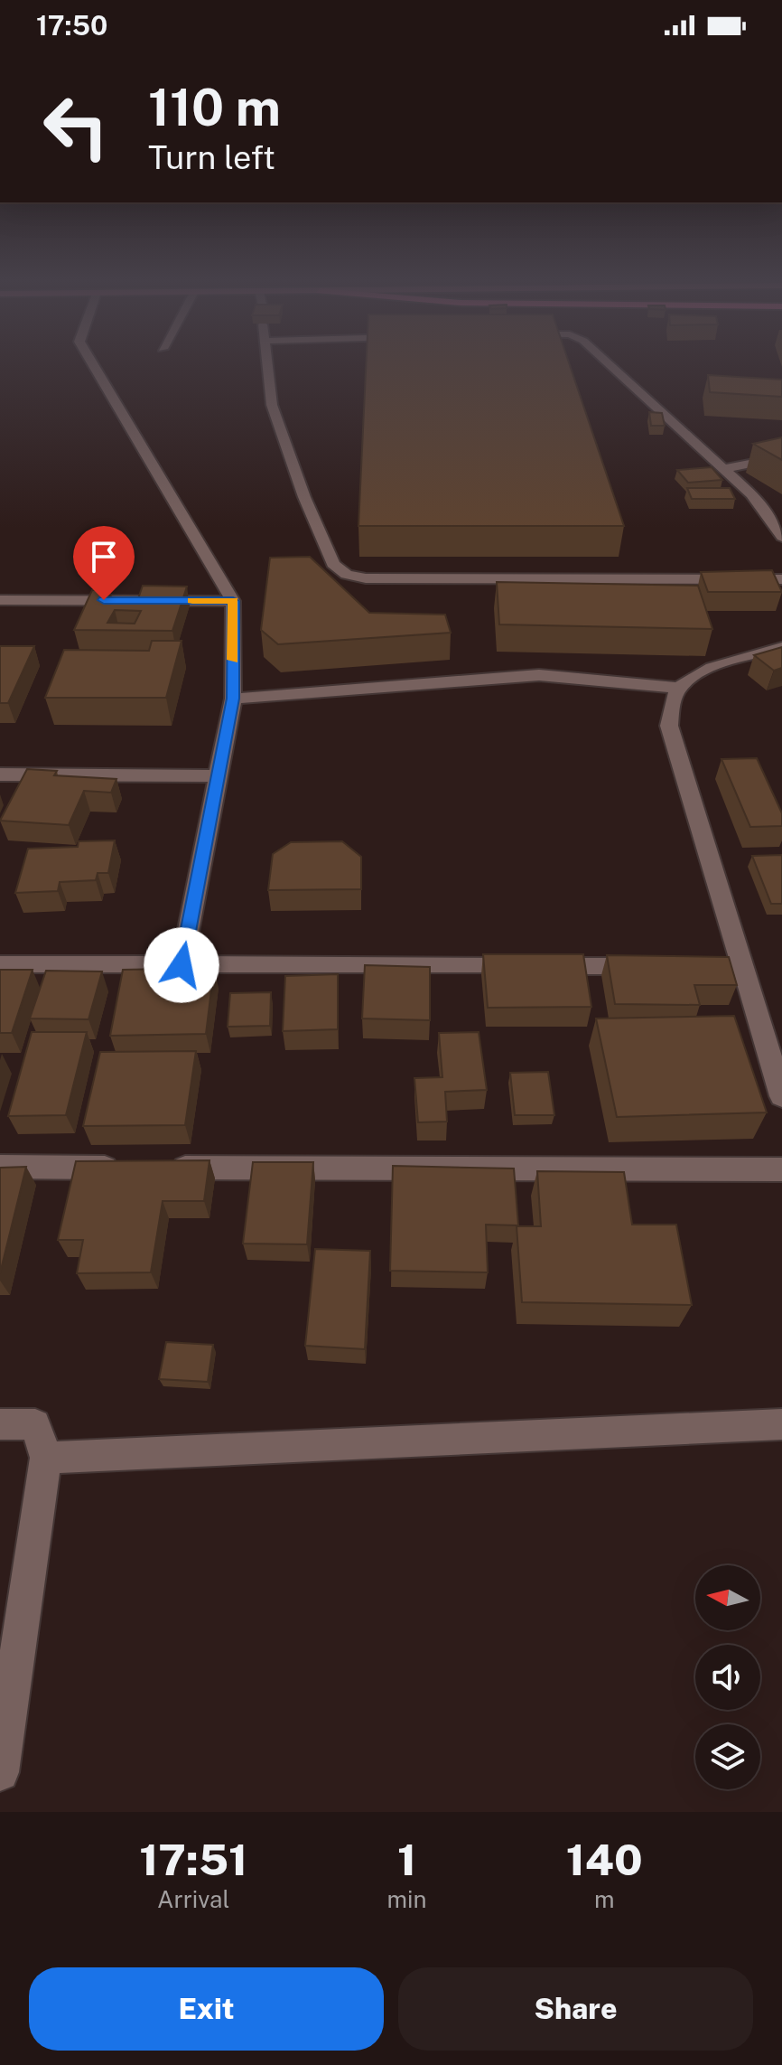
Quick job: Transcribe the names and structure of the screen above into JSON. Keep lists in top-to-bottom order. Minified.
{"north":"left","page":{"status":"17:50","turn":["110 m","Turn left"],"eta":["17:51","Arrival","1","min","140","m"],"buttons":["Exit","Share"]}}
